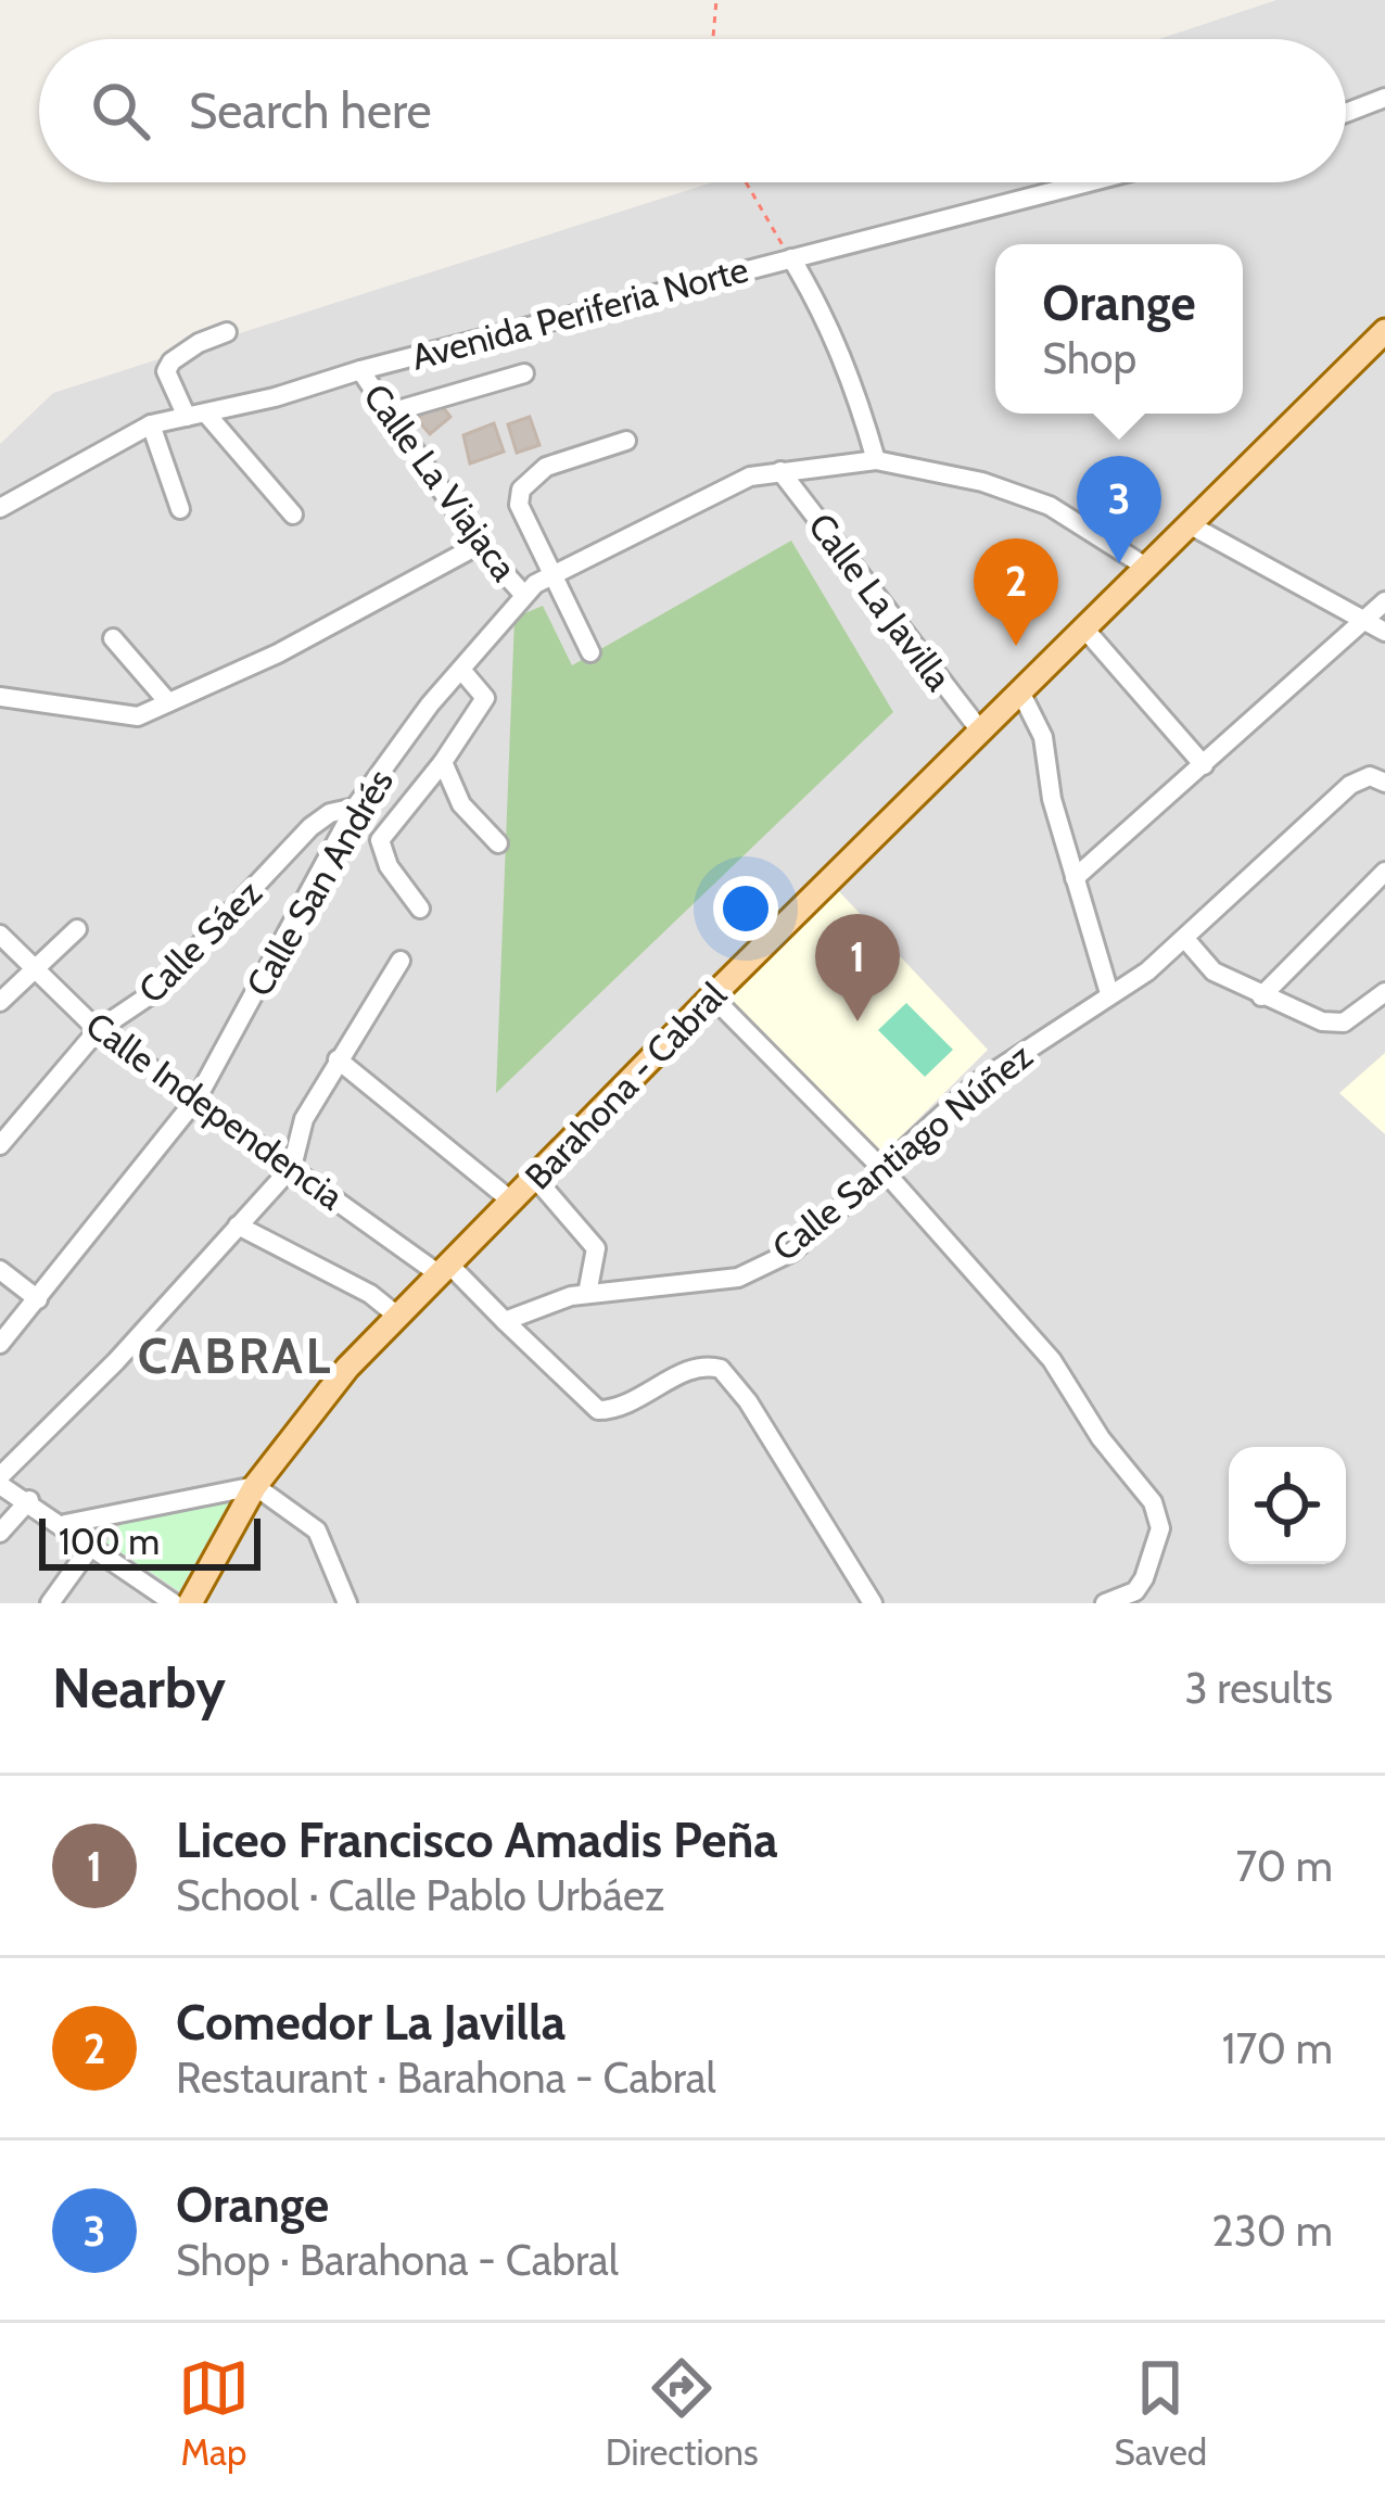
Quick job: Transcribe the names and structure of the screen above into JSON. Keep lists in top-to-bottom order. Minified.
{"streets":{"main road":["Barahona - Cabral"],"street":["Avenida Periferia Norte","Calle La Viajaca","Calle La Javilla","Calle San Andrés","Calle Sáez","Calle Independencia","Calle Santiago Núñez"]},"crossings":[["Avenida Periferia Norte","Calle La Viajaca"],["Calle La Viajaca","Calle San Andrés"],["Calle La Javilla","Calle San Andrés"],["Calle La Javilla","Barahona - Cabral"],["Calle San Andrés","Calle Sáez"],["Calle San Andrés","Barahona - Cabral"],["Calle San Andrés","Calle Independencia"],["Calle Sáez","Calle Independencia"],["Barahona - Cabral","Calle Independencia"]],"districts":["CABRAL"],"scale_bar":"100 m","page":{"search":"Search here","popup":["Orange","Shop"],"pins":["3","2","1"],"scale":"100 m","heading":["Nearby","3 results"],"list":[{"mark":"1","name":"Liceo Francisco Amadis Peña","note":"School · Calle Pablo Urbáez","value":"70 m"},{"mark":"2","name":"Comedor La Javilla","note":"Restaurant · Barahona - Cabral","value":"170 m"},{"mark":"3","name":"Orange","note":"Shop · Barahona - Cabral","value":"230 m"}],"nav":["Map","Directions","Saved"]}}
